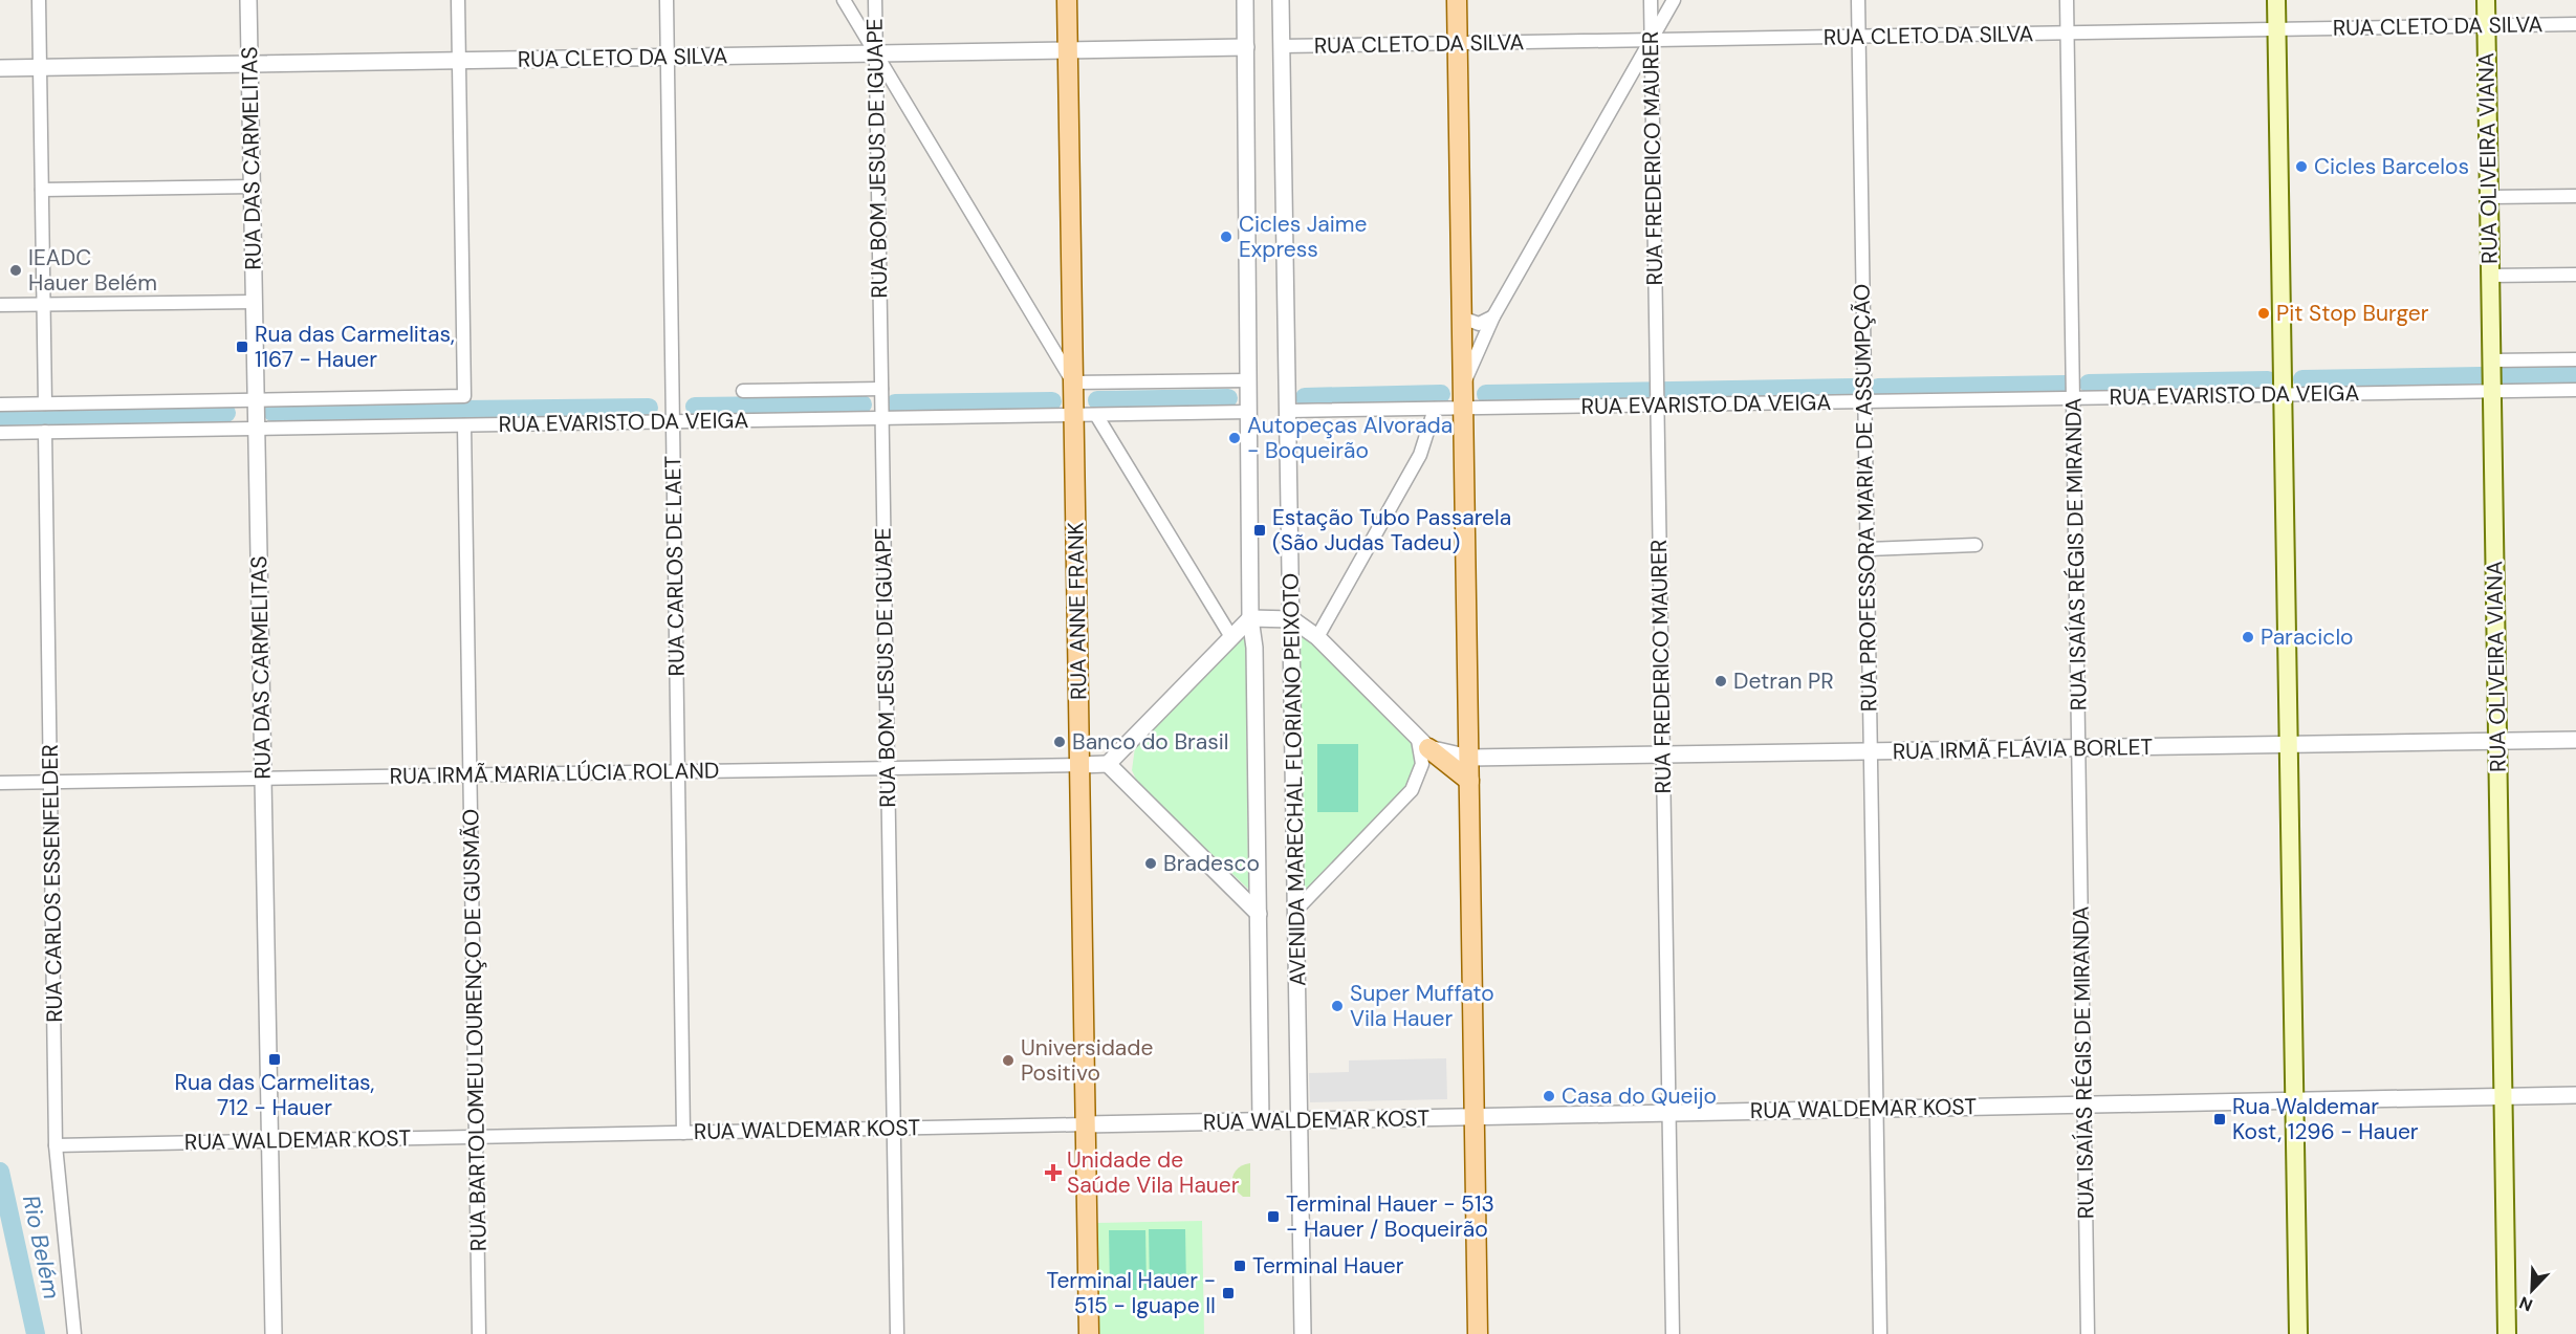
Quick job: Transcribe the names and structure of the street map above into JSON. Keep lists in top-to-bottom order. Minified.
{"streets":{"main road":["RUA OLIVEIRA VIANA","RUA ANNE FRANK"],"street":["RUA CLETO DA SILVA","RUA DAS CARMELITAS","RUA BOM JESUS DE IGUAPE","RUA FREDERICO MAURER","RUA EVARISTO DA VEIGA","RUA PROFESSORA MARIA DE ASSUMPÇÃO","RUA ISAÍAS RÉGIS DE MIRANDA","RUA CARLOS DE LAET","RUA IRMÃ FLÁVIA BORLET","RUA IRMÃ MARIA LÚCIA ROLAND","AVENIDA MARECHAL FLORIANO PEIXOTO","RUA CARLOS ESSENFELDER","RUA BARTOLOMEU LOURENÇO DE GUSMÃO","RUA WALDEMAR KOST"]},"crossings":[["RUA CLETO DA SILVA","RUA DAS CARMELITAS"],["RUA CLETO DA SILVA","RUA BOM JESUS DE IGUAPE"],["RUA CLETO DA SILVA","RUA FREDERICO MAURER"],["RUA CLETO DA SILVA","RUA OLIVEIRA VIANA"],["RUA CLETO DA SILVA","RUA PROFESSORA MARIA DE ASSUMPÇÃO"],["RUA CLETO DA SILVA","RUA ISAÍAS RÉGIS DE MIRANDA"],["RUA CLETO DA SILVA","RUA CARLOS DE LAET"],["RUA CLETO DA SILVA","RUA ANNE FRANK"],["RUA CLETO DA SILVA","AVENIDA MARECHAL FLORIANO PEIXOTO"],["RUA DAS CARMELITAS","RUA EVARISTO DA VEIGA"],["RUA DAS CARMELITAS","RUA IRMÃ MARIA LÚCIA ROLAND"],["RUA DAS CARMELITAS","RUA WALDEMAR KOST"],["RUA BOM JESUS DE IGUAPE","RUA EVARISTO DA VEIGA"],["RUA BOM JESUS DE IGUAPE","RUA IRMÃ MARIA LÚCIA ROLAND"],["RUA BOM JESUS DE IGUAPE","RUA WALDEMAR KOST"],["RUA FREDERICO MAURER","RUA EVARISTO DA VEIGA"],["RUA FREDERICO MAURER","RUA IRMÃ FLÁVIA BORLET"],["RUA FREDERICO MAURER","RUA WALDEMAR KOST"],["RUA OLIVEIRA VIANA","RUA EVARISTO DA VEIGA"],["RUA OLIVEIRA VIANA","RUA IRMÃ FLÁVIA BORLET"],["RUA OLIVEIRA VIANA","RUA WALDEMAR KOST"],["RUA EVARISTO DA VEIGA","RUA PROFESSORA MARIA DE ASSUMPÇÃO"],["RUA EVARISTO DA VEIGA","RUA ISAÍAS RÉGIS DE MIRANDA"],["RUA EVARISTO DA VEIGA","RUA CARLOS DE LAET"],["RUA EVARISTO DA VEIGA","RUA ANNE FRANK"],["RUA EVARISTO DA VEIGA","AVENIDA MARECHAL FLORIANO PEIXOTO"],["RUA EVARISTO DA VEIGA","RUA CARLOS ESSENFELDER"],["RUA EVARISTO DA VEIGA","RUA BARTOLOMEU LOURENÇO DE GUSMÃO"],["RUA PROFESSORA MARIA DE ASSUMPÇÃO","RUA IRMÃ FLÁVIA BORLET"],["RUA PROFESSORA MARIA DE ASSUMPÇÃO","RUA WALDEMAR KOST"],["RUA ISAÍAS RÉGIS DE MIRANDA","RUA IRMÃ FLÁVIA BORLET"],["RUA ISAÍAS RÉGIS DE MIRANDA","RUA WALDEMAR KOST"],["RUA CARLOS DE LAET","RUA IRMÃ MARIA LÚCIA ROLAND"],["RUA CARLOS DE LAET","RUA WALDEMAR KOST"],["RUA ANNE FRANK","RUA IRMÃ MARIA LÚCIA ROLAND"],["RUA ANNE FRANK","RUA WALDEMAR KOST"],["RUA IRMÃ MARIA LÚCIA ROLAND","RUA CARLOS ESSENFELDER"],["RUA IRMÃ MARIA LÚCIA ROLAND","RUA BARTOLOMEU LOURENÇO DE GUSMÃO"],["AVENIDA MARECHAL FLORIANO PEIXOTO","RUA WALDEMAR KOST"],["RUA CARLOS ESSENFELDER","RUA WALDEMAR KOST"],["RUA BARTOLOMEU LOURENÇO DE GUSMÃO","RUA WALDEMAR KOST"]],"water":["Rio Belém"],"places":{"other":["Cicles Barcelos","Cicles Jaime Express","IEADC Hauer Belém","Pit Stop Burger","Autopeças Alvorada - Boqueirão","Paraciclo","Detran PR","Banco do Brasil","Bradesco","Super Muffato Vila Hauer","Universidade Positivo","Casa do Queijo"],"transit":["Rua das Carmelitas, 1167 - Hauer","Estação Tubo Passarela (São Judas Tadeu)","Rua das Carmelitas, 712 - Hauer","Rua Waldemar Kost, 1296 - Hauer","Terminal Hauer - 513 - Hauer / Boqueirão","Terminal Hauer","Terminal Hauer - 515 - Iguape II"],"health":["Unidade de Saúde Vila Hauer"]},"north":"bottom left"}
